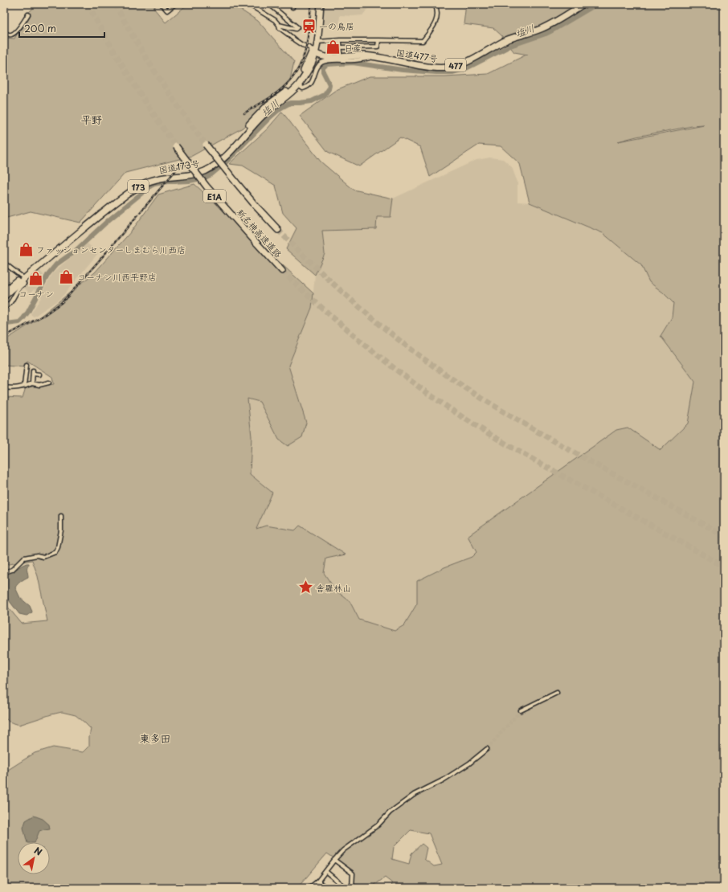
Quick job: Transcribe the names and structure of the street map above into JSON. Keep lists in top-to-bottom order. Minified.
{"streets":{"highway":["国道477号","477","国道173号","173","E1A","新名神高速道路"]},"crossings":[["国道477号","国道173号"]],"districts":["平野","東多田"],"water":["塩川"],"places":{"station":["一の鳥居"],"shop":["日産","ファッションセンターしまむら川西店","コーナン川西平野店","コーナン"],"place":["舎羅林山"]},"scale_bar":"200 m","north":"top right"}
